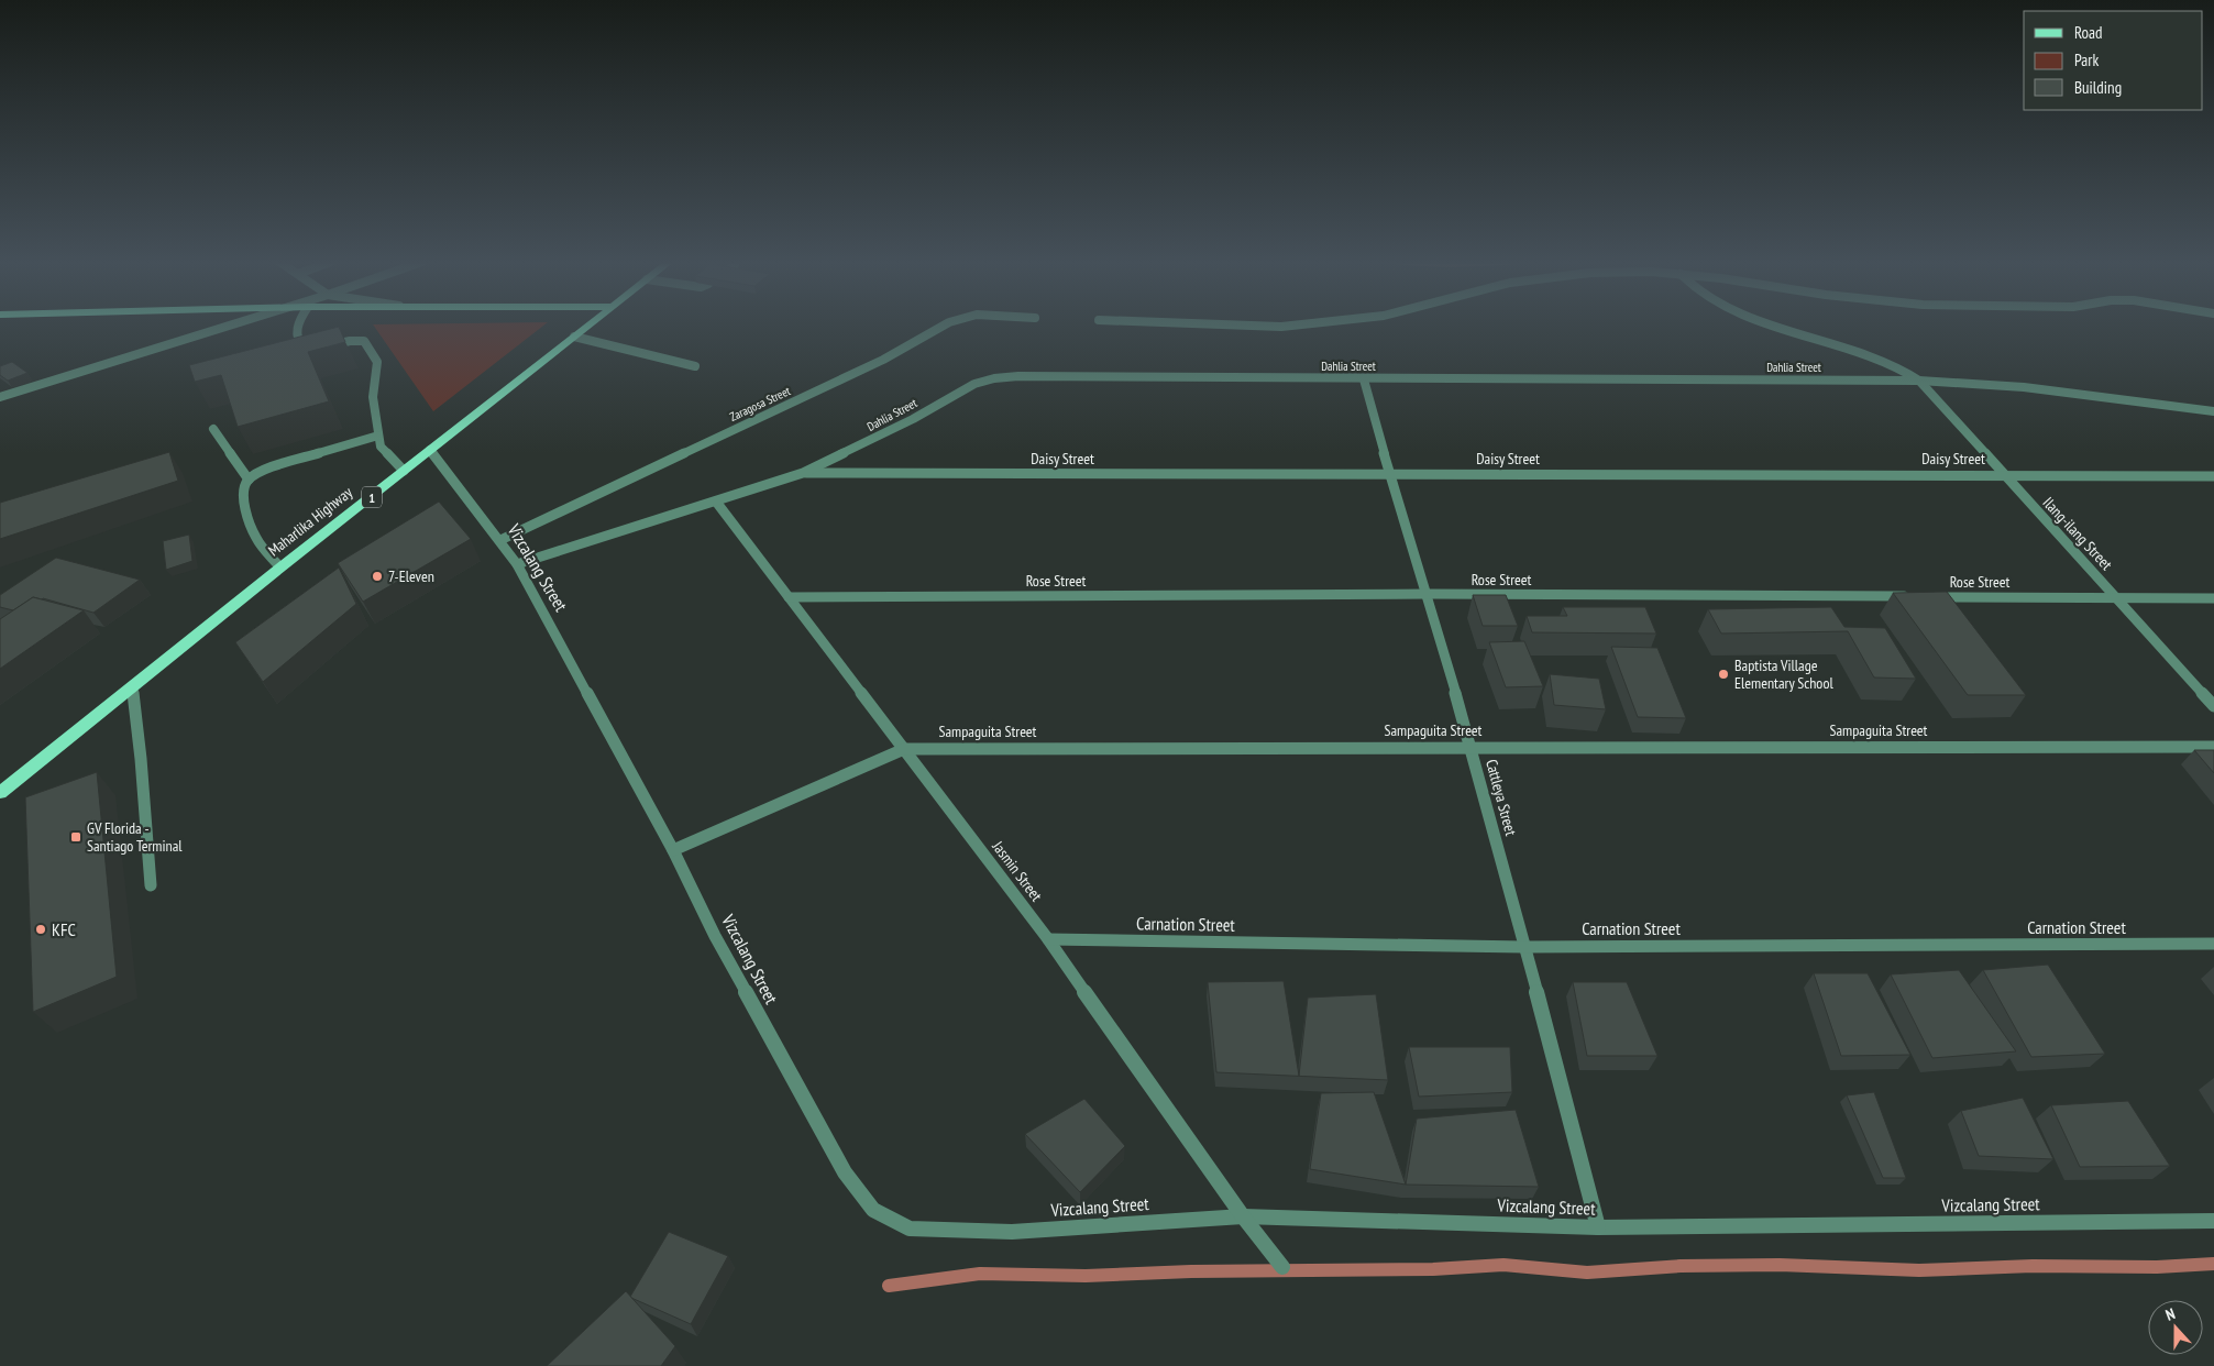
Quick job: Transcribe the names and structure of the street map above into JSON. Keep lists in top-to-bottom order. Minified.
{"streets":{"main road":["1","Maharlika Highway"],"street":["Dahlia Street","Zaragosa Street","Daisy Street","Ilang-ilang Street","Vizcalang Street","Rose Street","Sampaguita Street","Cattleya Street","Jasmin Street","Carnation Street"]},"crossings":[["Dahlia Street","Daisy Street"],["Dahlia Street","Ilang-ilang Street"],["Dahlia Street","Vizcalang Street"],["Dahlia Street","Cattleya Street"],["Dahlia Street","Jasmin Street"],["Zaragosa Street","Vizcalang Street"],["Daisy Street","Ilang-ilang Street"],["Daisy Street","Cattleya Street"],["Maharlika Highway","Vizcalang Street"],["Ilang-ilang Street","Rose Street"],["Vizcalang Street","Sampaguita Street"],["Vizcalang Street","Cattleya Street"],["Vizcalang Street","Jasmin Street"],["Rose Street","Cattleya Street"],["Rose Street","Jasmin Street"],["Sampaguita Street","Cattleya Street"],["Sampaguita Street","Jasmin Street"],["Cattleya Street","Carnation Street"],["Jasmin Street","Carnation Street"]],"places":{"other":["7-Eleven","Baptista Village Elementary School","KFC"],"transit":["GV Florida - Santiago Terminal"]},"legend":["Road","Park","Building"],"north":"top"}
